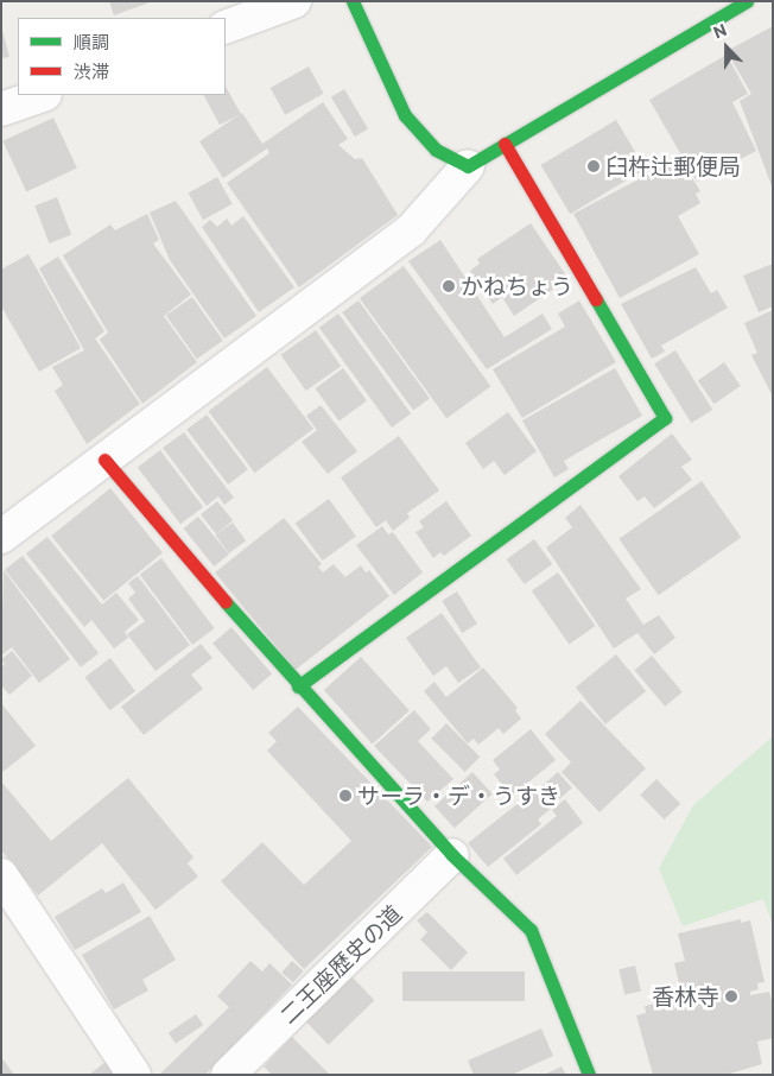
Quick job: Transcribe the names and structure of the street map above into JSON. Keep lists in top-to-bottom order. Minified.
{"streets":{"street":["二王座歴史の道"]},"places":["臼杵辻郵便局","かねちょう","サーラ・デ・うすき","香林寺"],"legend":["順調","渋滞"],"north":"top"}
